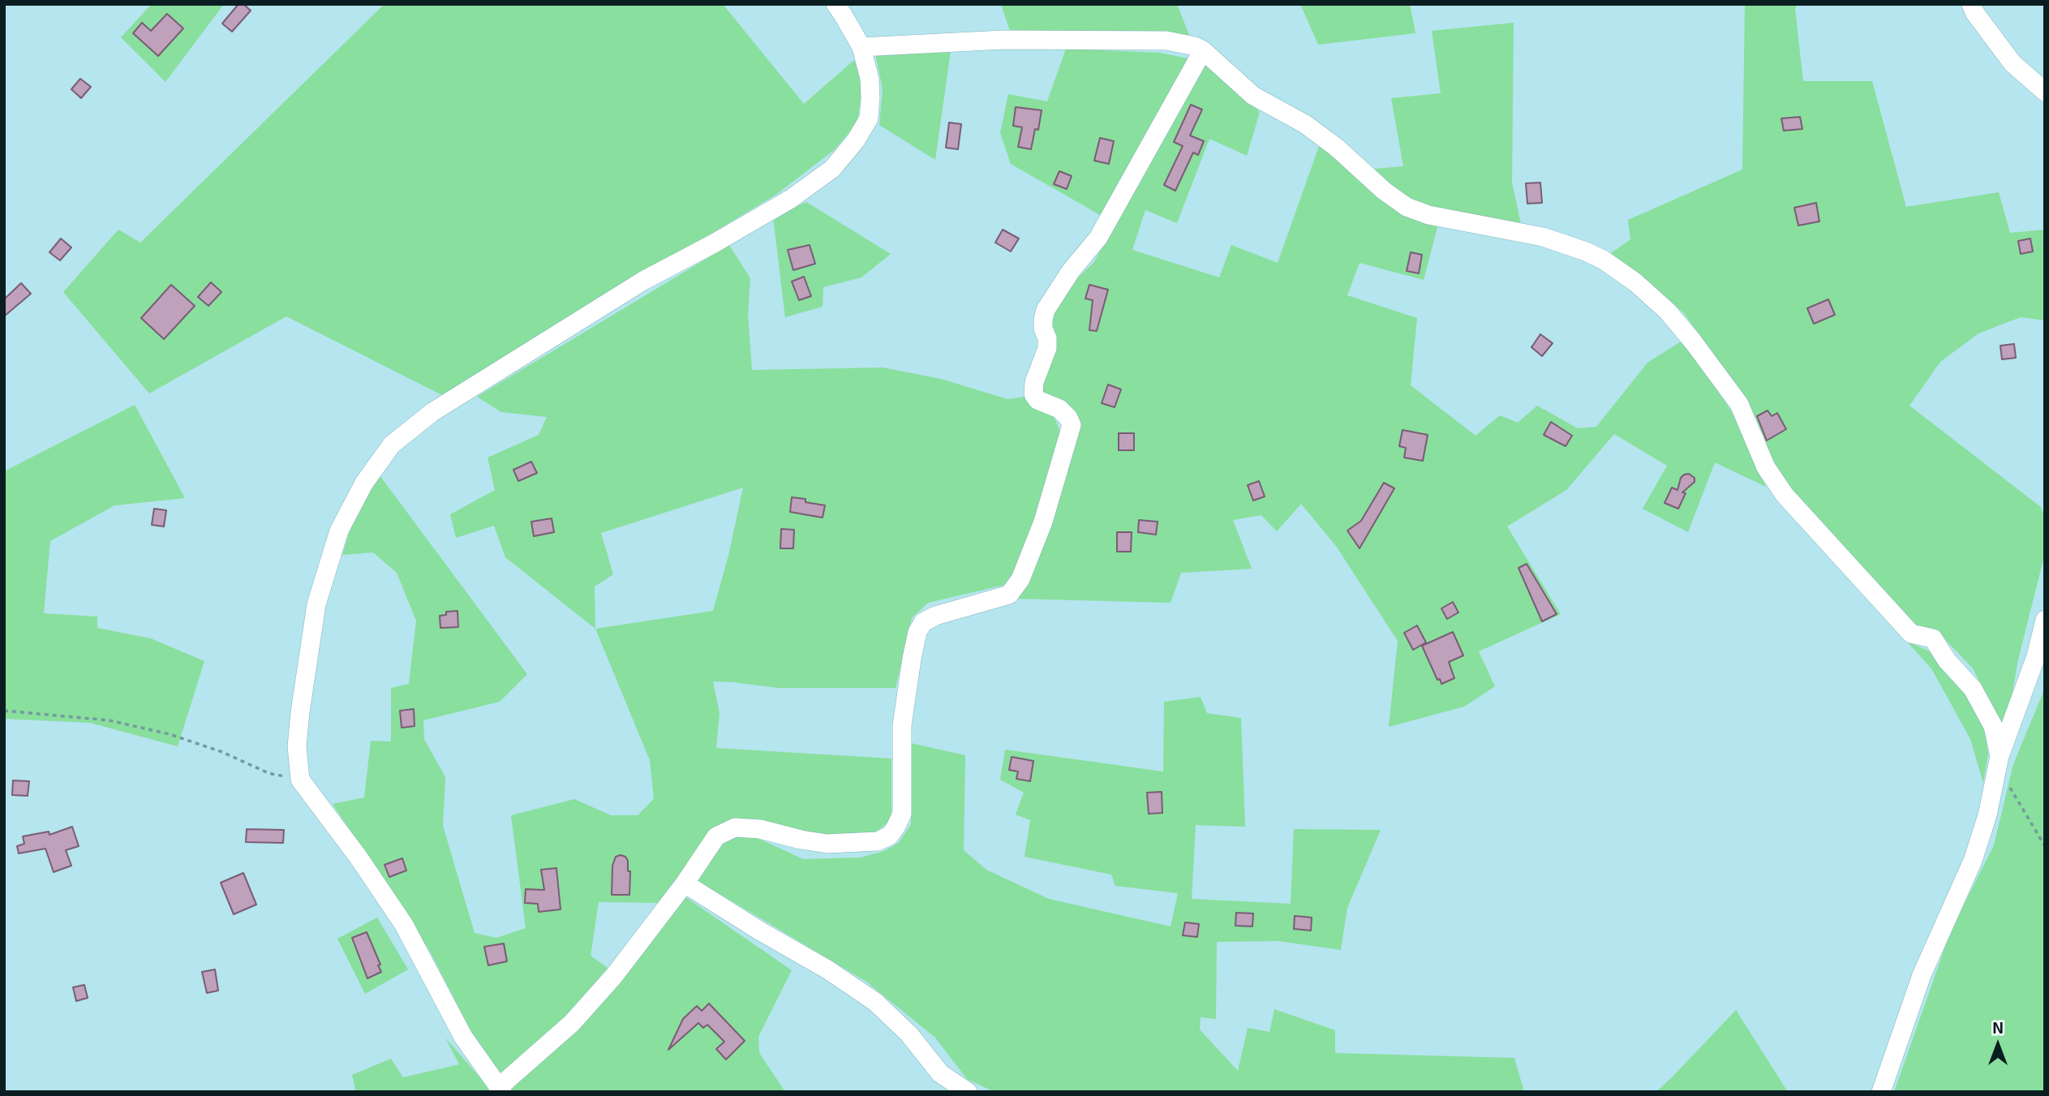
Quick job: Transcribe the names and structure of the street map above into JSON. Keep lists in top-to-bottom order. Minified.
{"north":"top"}
